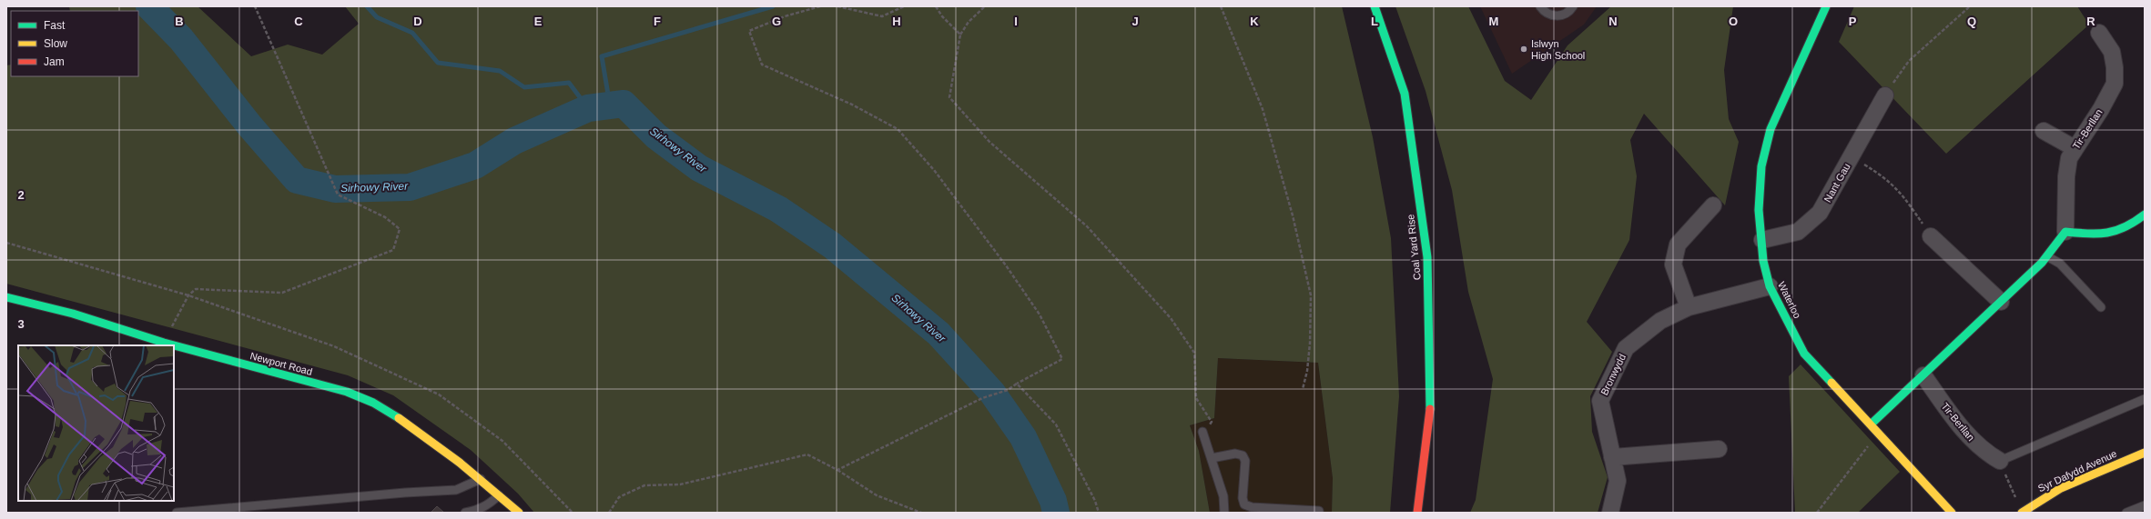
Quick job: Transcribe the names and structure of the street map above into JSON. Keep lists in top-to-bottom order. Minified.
{"streets":{"street":["Tir-Berllan","Nant Gau","Coal Yard Rise","Waterloo","Newport Road","Bronwydd","Syr Dafydd Avenue"]},"crossings":[["Nant Gau","Waterloo"],["Waterloo","Bronwydd"]],"water":["Sirhowy River"],"places":["Islwyn High School"],"legend":["Fast","Slow","Jam"],"grid":{"columns":["B","C","D","E","F","G","H","I","J","K","L","M","N","O","P","Q","R"],"rows":["2","3"]}}
